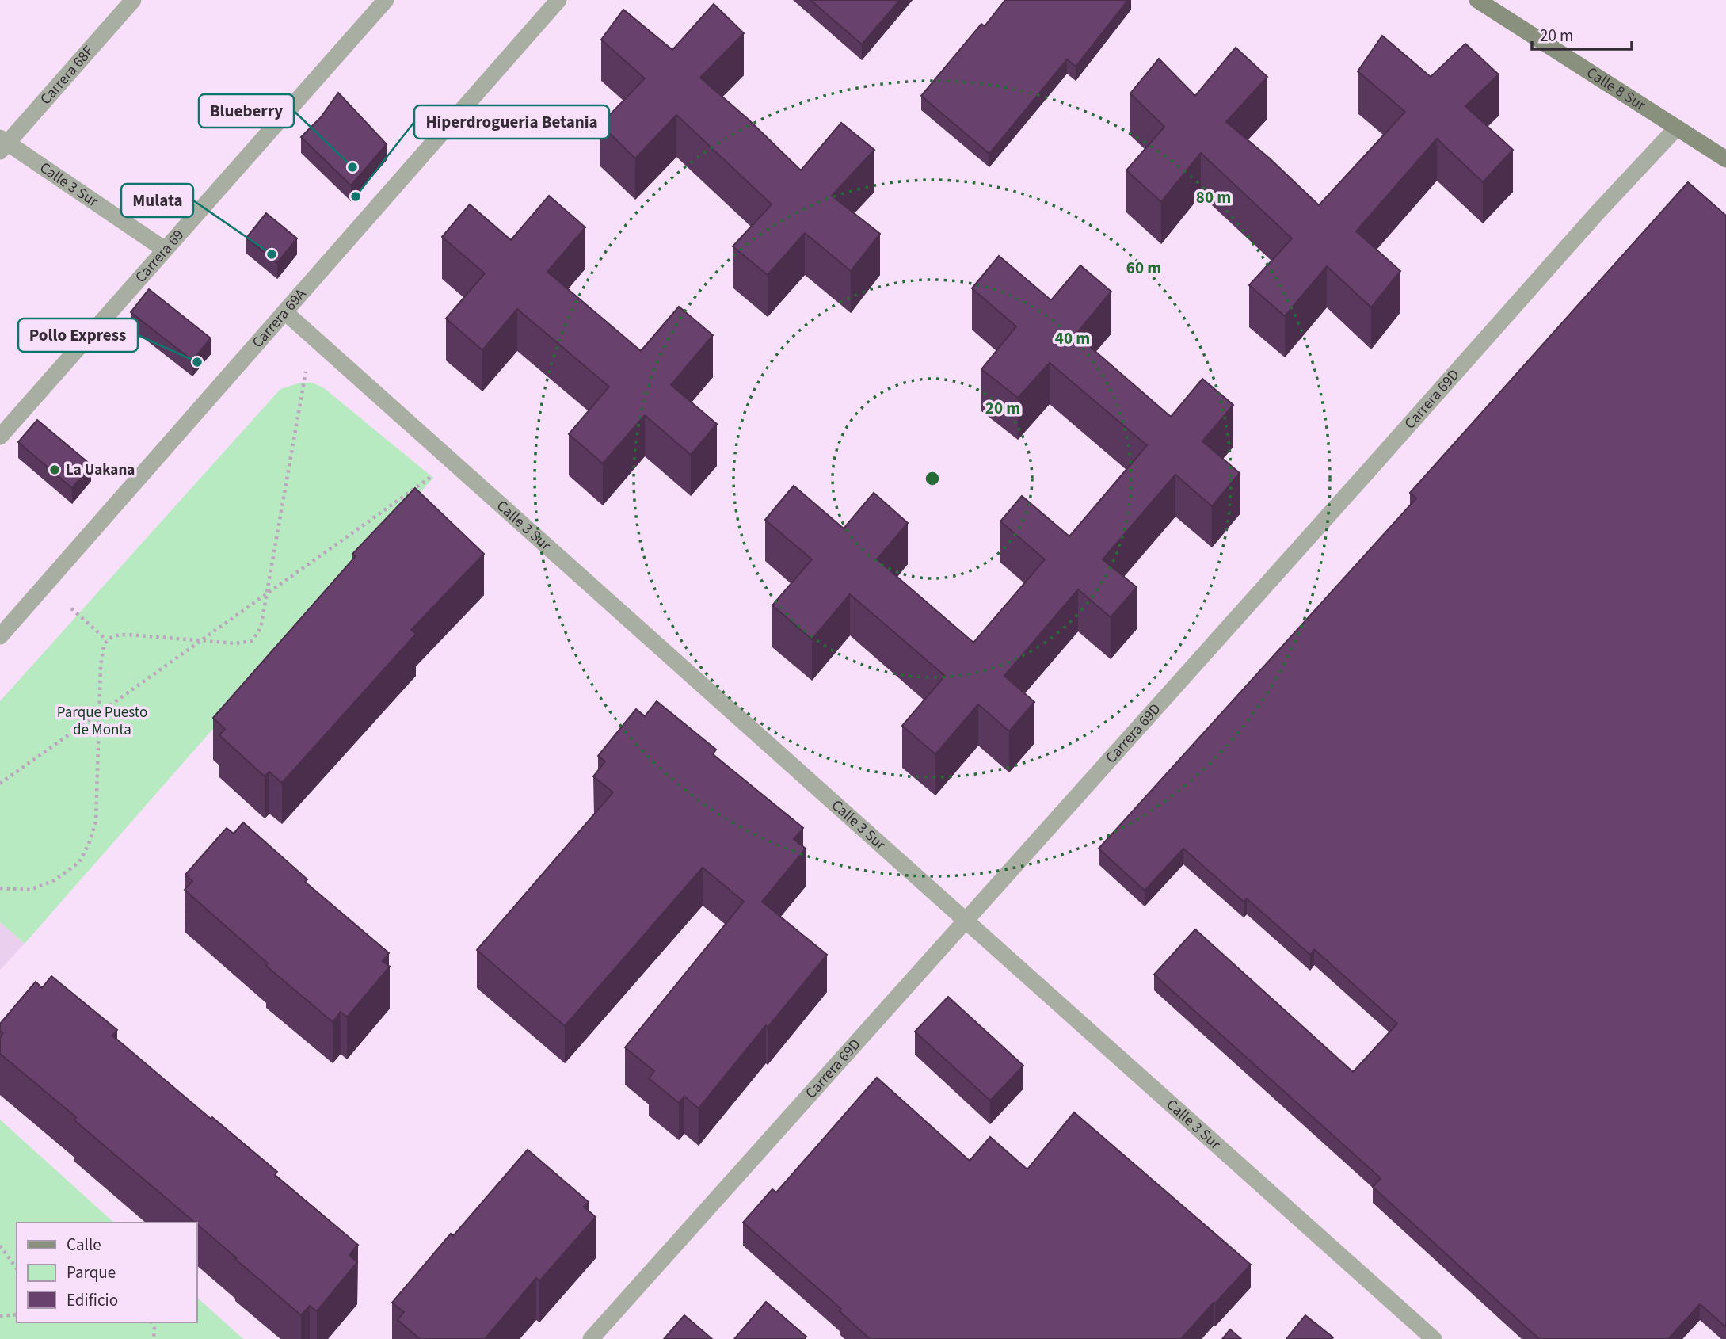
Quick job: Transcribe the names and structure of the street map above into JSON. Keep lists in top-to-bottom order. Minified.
{"streets":{"street":["Carrera 68F","Calle 8 Sur","Calle 3 Sur","Carrera 69","Carrera 69A","Carrera 69D"]},"crossings":[["Carrera 68F","Calle 3 Sur"],["Calle 8 Sur","Carrera 69D"],["Calle 3 Sur","Carrera 69"],["Calle 3 Sur","Carrera 69A"],["Calle 3 Sur","Carrera 69D"]],"parks":["Parque Puesto de Monta"],"places":["Blueberry","Hiperdrogueria Betania","Mulata","Pollo Express","La Uakana"],"legend":["Calle","Parque","Edificio"],"scale_bar":"20 m","rings":["80 m","60 m","40 m","20 m"]}
